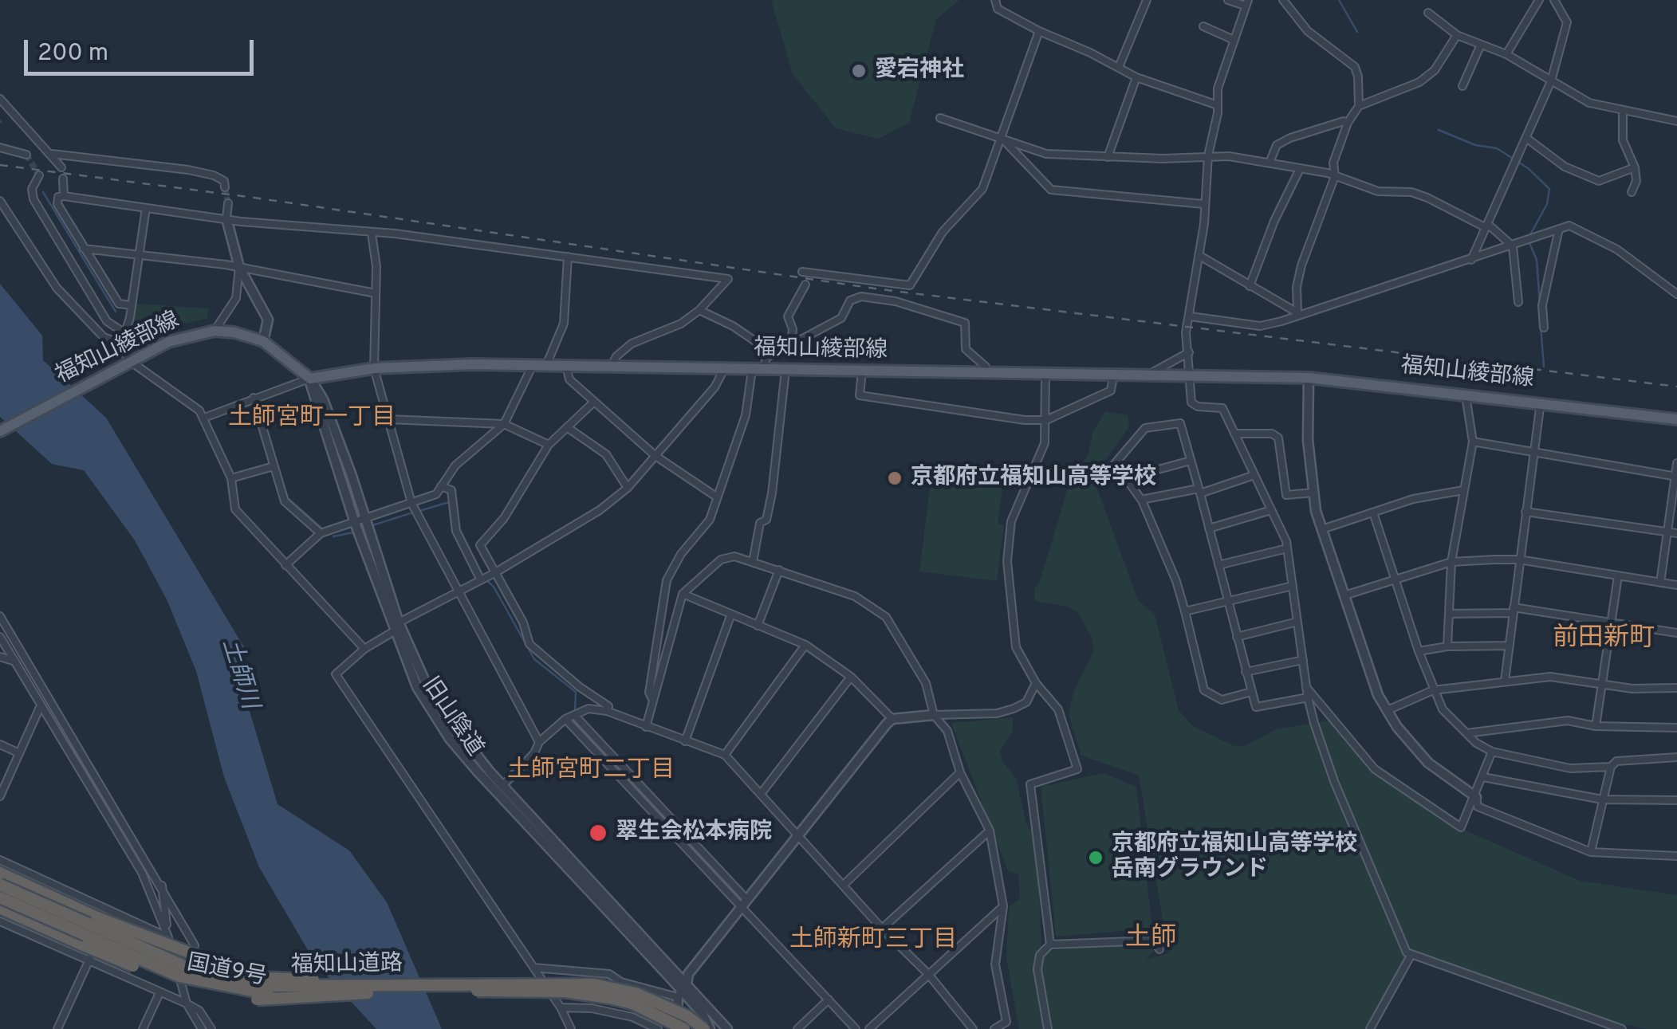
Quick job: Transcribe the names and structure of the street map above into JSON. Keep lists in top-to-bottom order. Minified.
{"streets":{"highway":["福知山道路","国道9号"],"main road":["福知山綾部線"],"street":["旧山陰道"]},"crossings":[["福知山道路","国道9号"]],"districts":["土師宮町一丁目","前田新町","土師宮町二丁目","土師","土師新町三丁目"],"water":["土師川"],"places":["愛宕神社","京都府立福知山高等学校","翠生会松本病院","京都府立福知山高等学校 岳南グラウンド"],"scale_bar":"200 m"}
